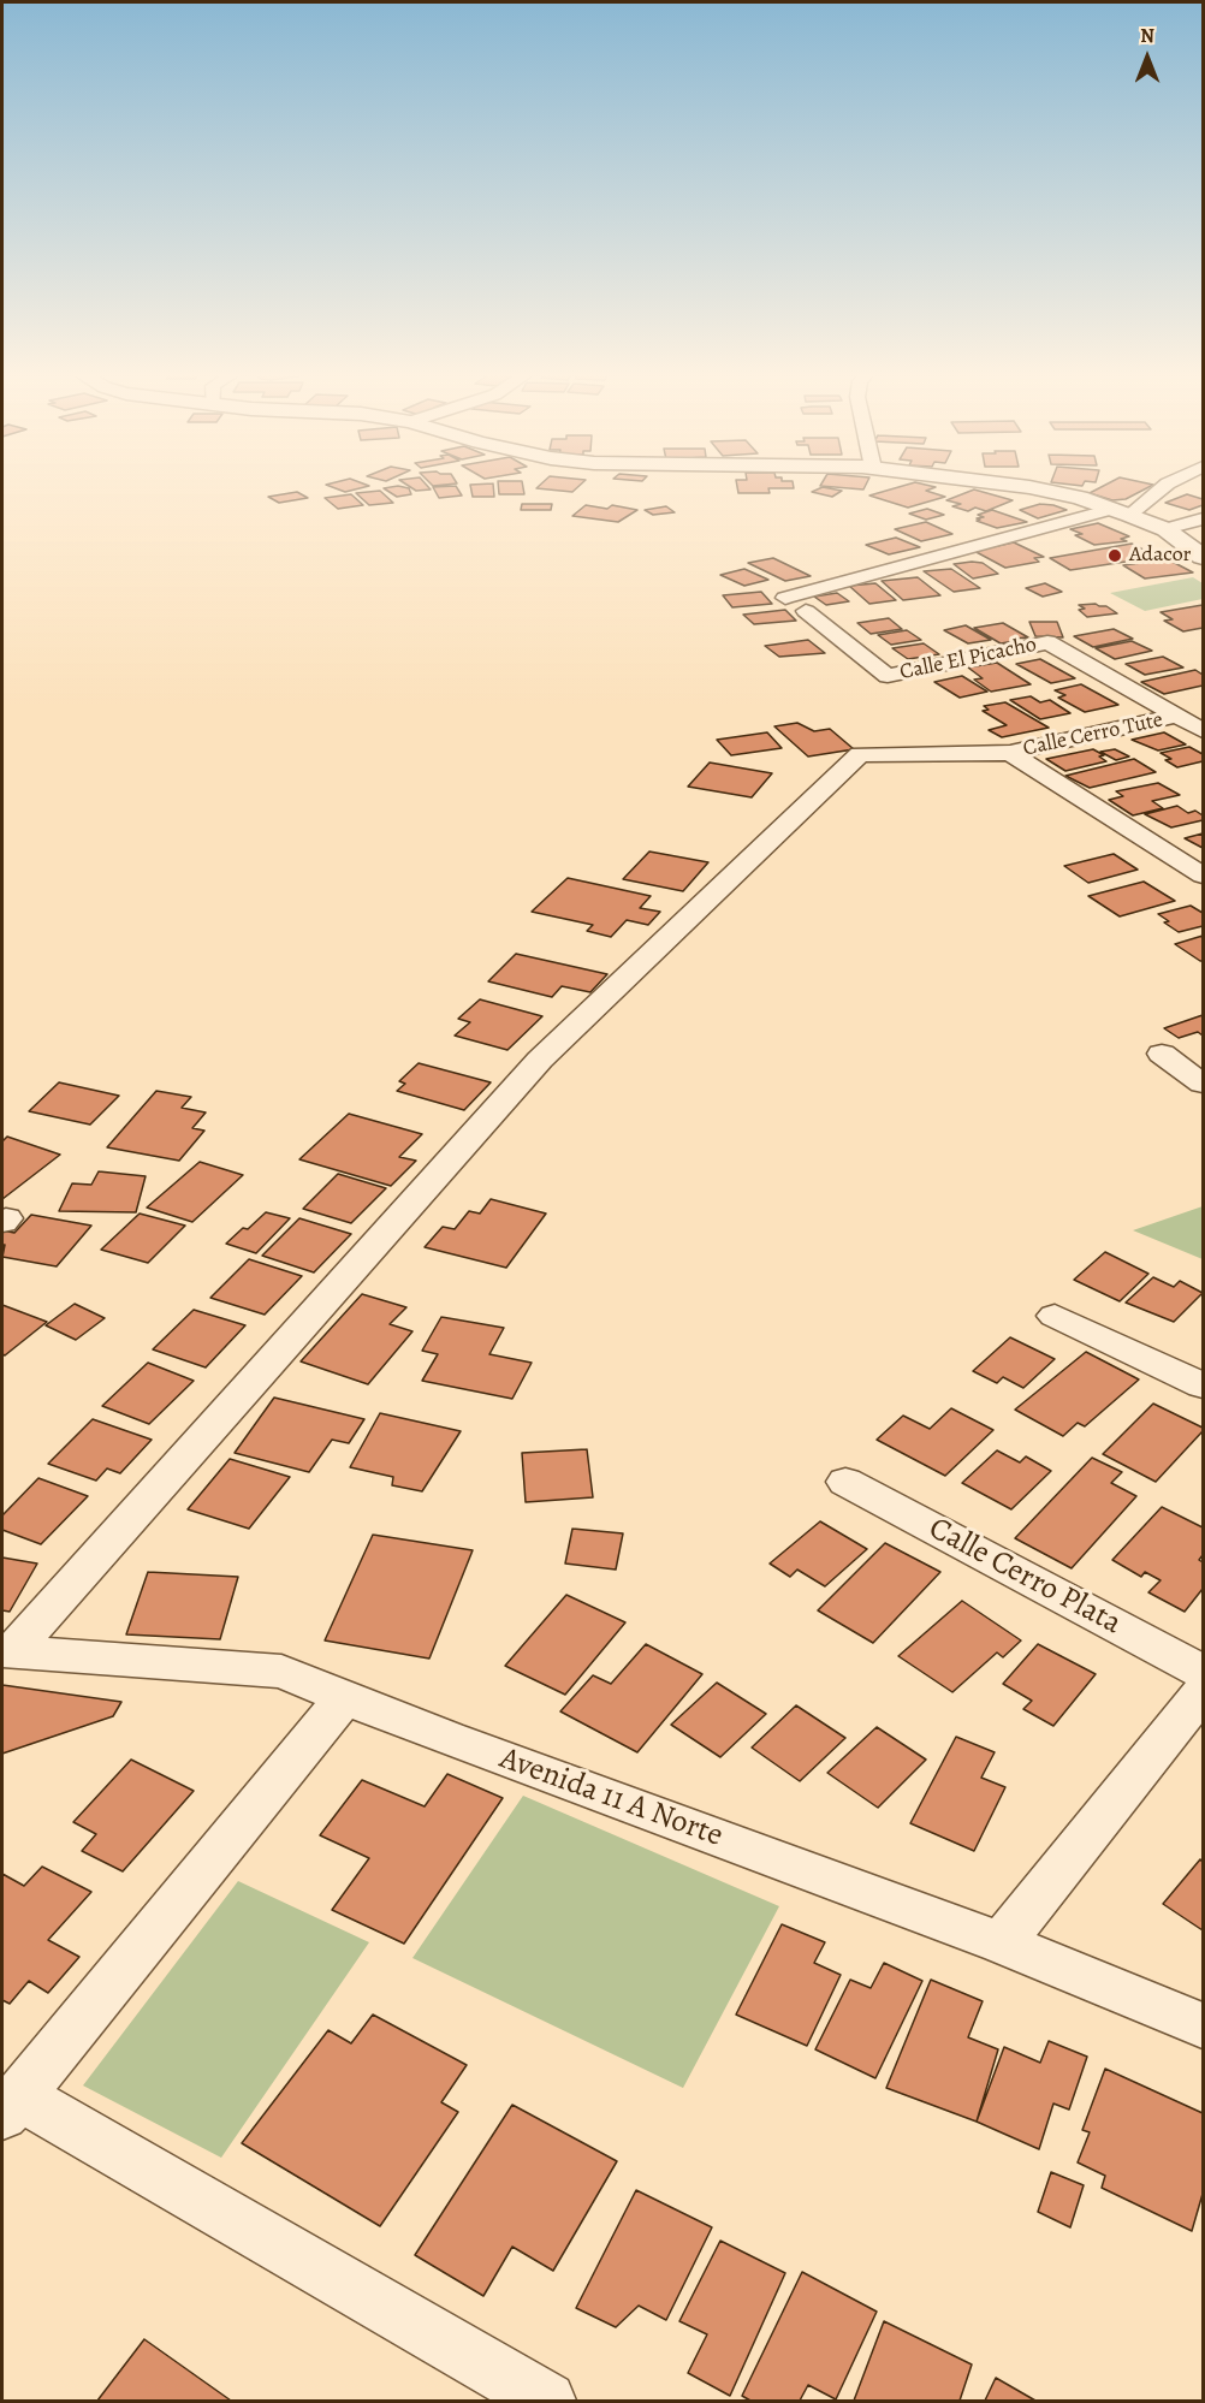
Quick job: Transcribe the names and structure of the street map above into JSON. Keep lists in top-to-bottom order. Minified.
{"streets":{"street":["Calle El Picacho","Calle Cerro Tute","Calle Cerro Plata","Avenida 11 A Norte"]},"crossings":[["Calle El Picacho","Calle Cerro Tute"],["Calle Cerro Tute","Avenida 11 A Norte"]],"places":["Adacor"],"north":"top"}
